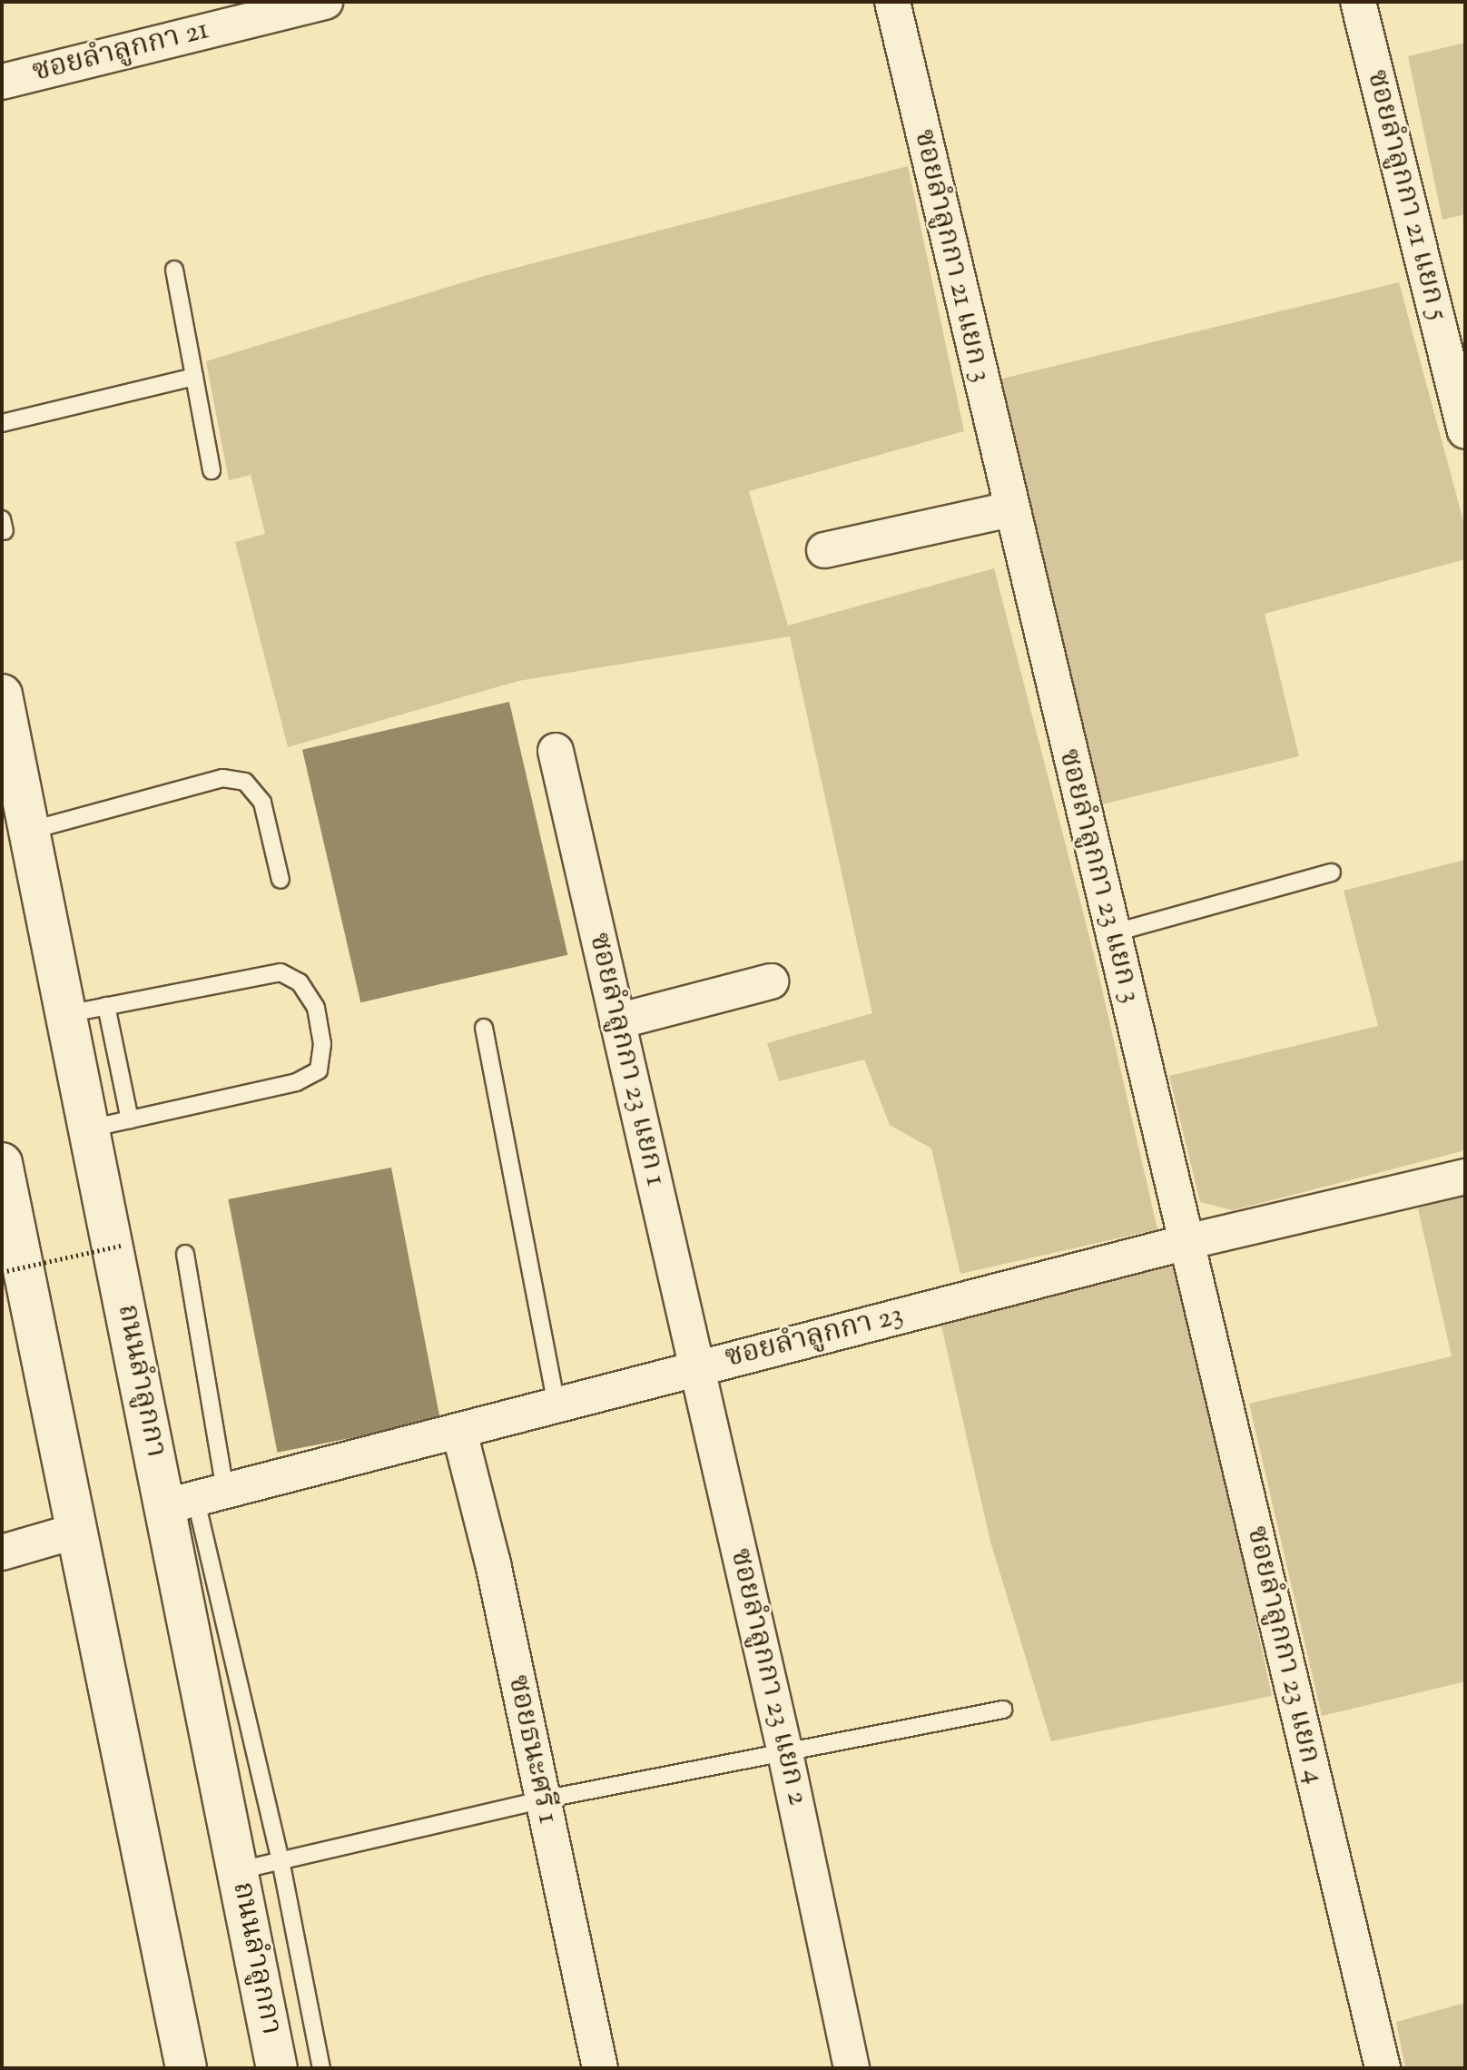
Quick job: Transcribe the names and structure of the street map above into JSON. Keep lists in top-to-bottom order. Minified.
{"streets":{"main road":["ถนนลำลูกกา"],"street":["ซอยลำลูกกา 21","ซอยลำลูกกา 21 แยก 5","ซอยลำลูกกา 21 แยก 3","ซอยลำลูกกา 23 แยก 3","ซอยลำลูกกา 23 แยก 1","ซอยลำลูกกา 23","ซอยลำลูกกา 23 แยก 4","ซอยลำลูกกา 23 แยก 2","ซอยธนะศรี 1"]},"crossings":[["ซอยลำลูกกา 21 แยก 3","ซอยลำลูกกา 23 แยก 3"],["ซอยลำลูกกา 23 แยก 3","ซอยลำลูกกา 23"],["ซอยลำลูกกา 23 แยก 3","ซอยลำลูกกา 23 แยก 4"],["ซอยลำลูกกา 23 แยก 1","ซอยลำลูกกา 23"],["ซอยลำลูกกา 23 แยก 1","ซอยลำลูกกา 23 แยก 2"],["ซอยลำลูกกา 23","ถนนลำลูกกา"],["ซอยลำลูกกา 23","ซอยลำลูกกา 23 แยก 4"],["ซอยลำลูกกา 23","ซอยลำลูกกา 23 แยก 2"],["ซอยลำลูกกา 23","ซอยธนะศรี 1"]]}
